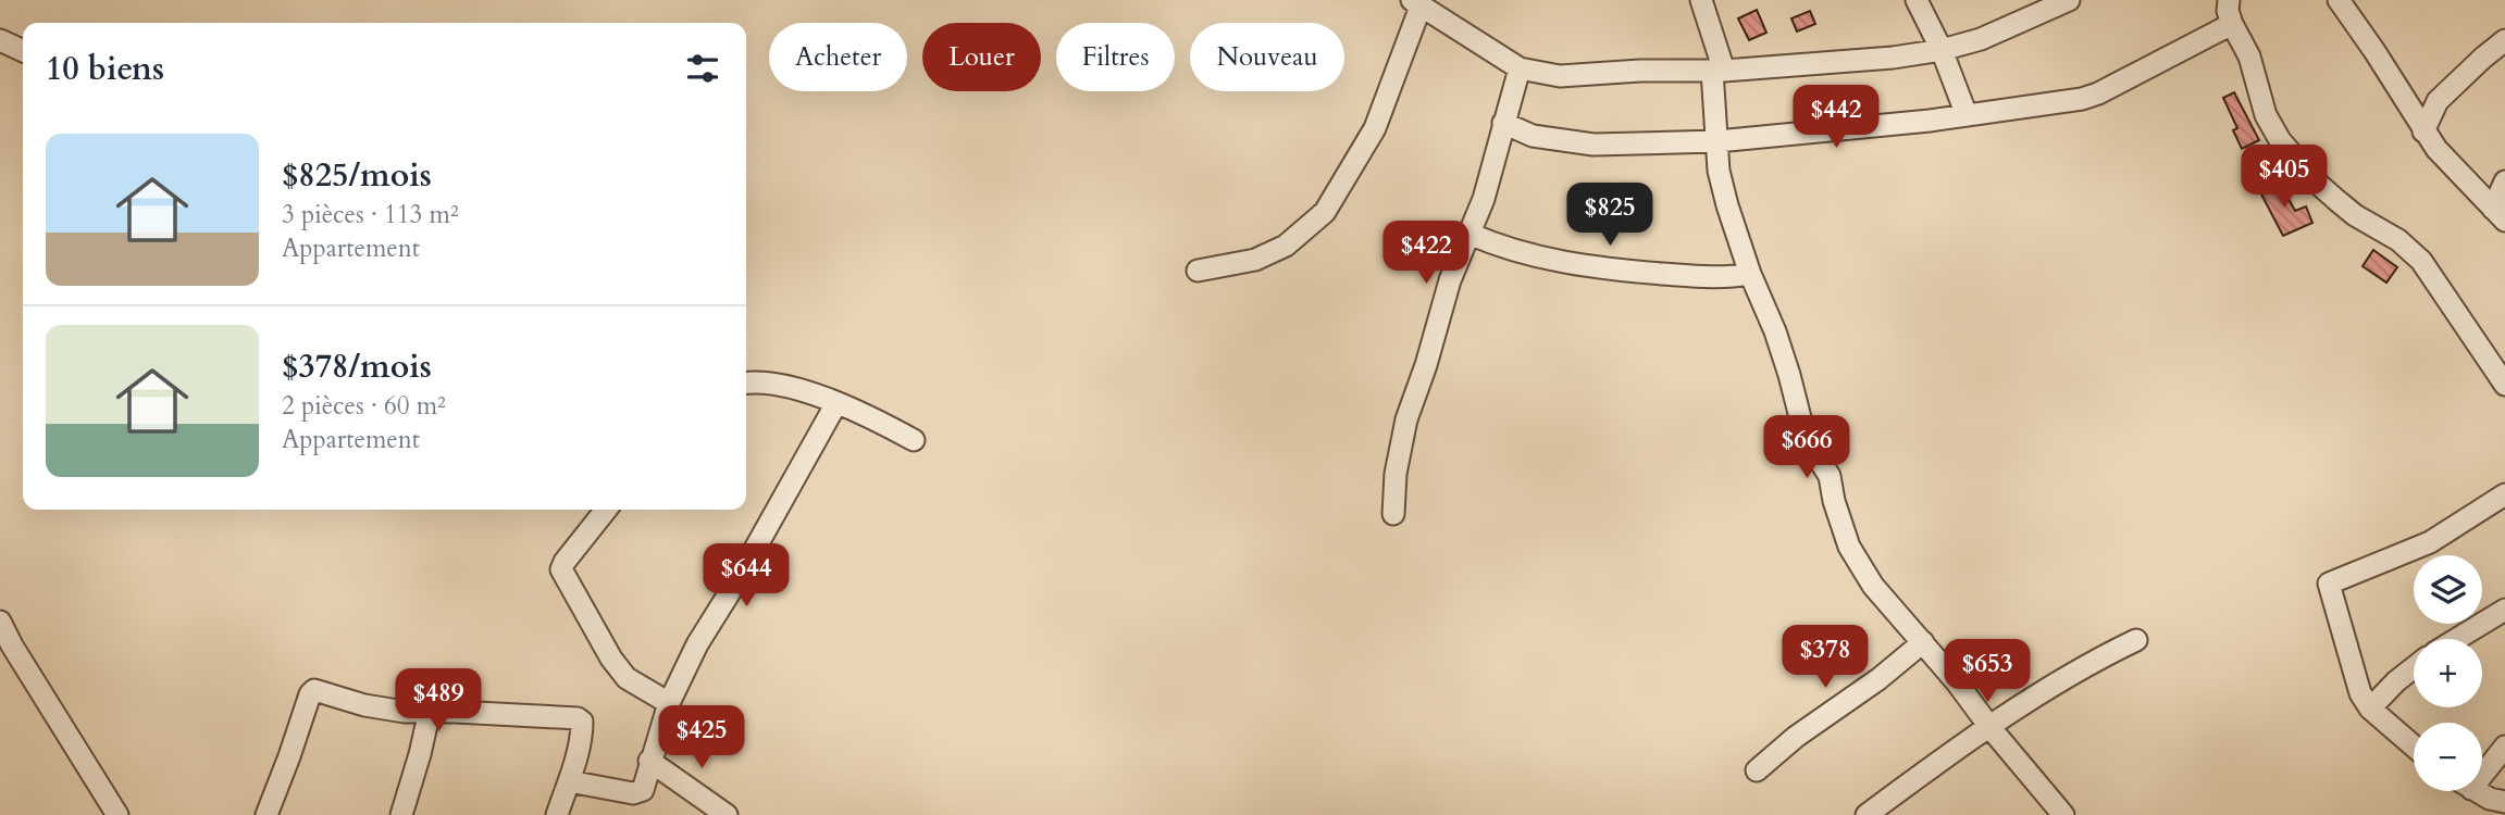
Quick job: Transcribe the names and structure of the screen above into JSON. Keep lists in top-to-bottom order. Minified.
{"page":{"chip":["Acheter","Louer","Filtres","Nouveau"],"heading":"10 biens","price":["$442","$405","$825","$422","$666","$644","$378","$653","$489","$425"],"list":[{"name":"$825/mois","note":"3 pièces · 113 m² · Appartement"},{"name":"$378/mois","note":"2 pièces · 60 m² · Appartement"}],"map_buttons":["+","−"]}}
